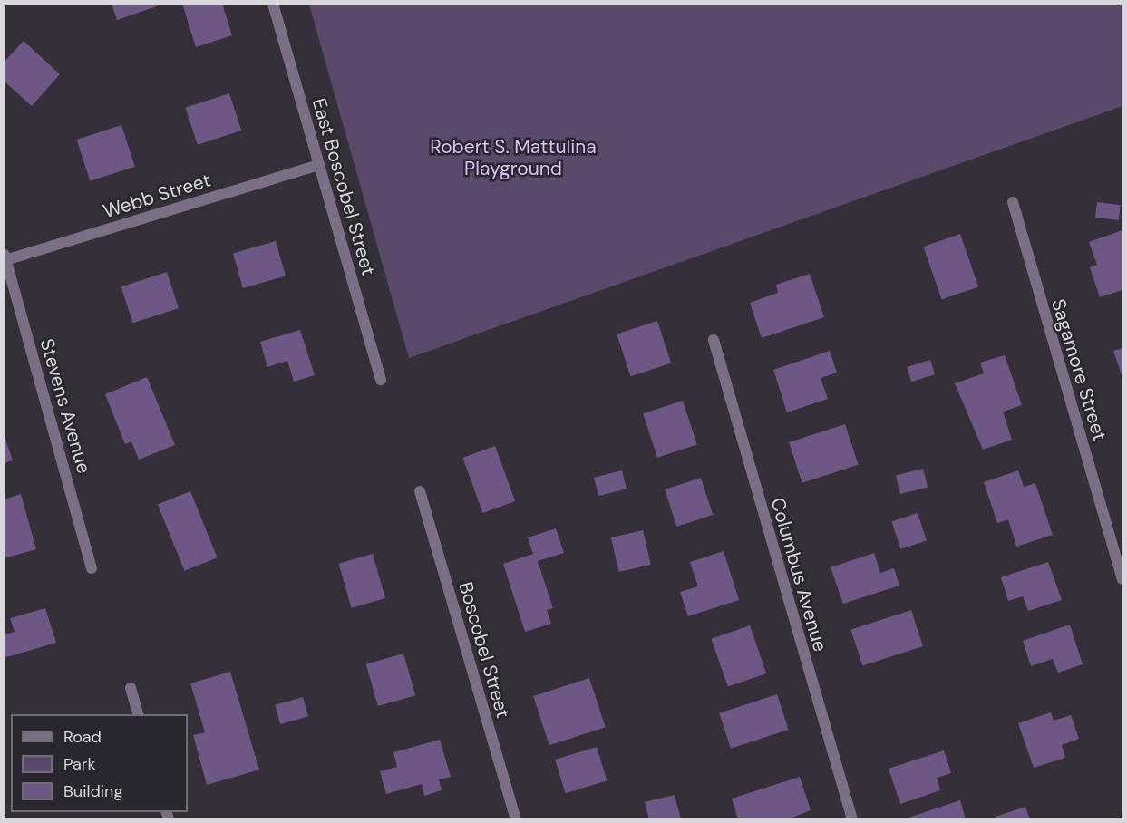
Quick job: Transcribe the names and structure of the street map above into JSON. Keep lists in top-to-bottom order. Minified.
{"streets":{"street":["East Boscobel Street","Webb Street","Sagamore Street","Stevens Avenue","Columbus Avenue","Boscobel Street"]},"crossings":[["East Boscobel Street","Webb Street"],["Webb Street","Stevens Avenue"]],"parks":["Robert S. Mattulina Playground"],"legend":["Road","Park","Building"]}
